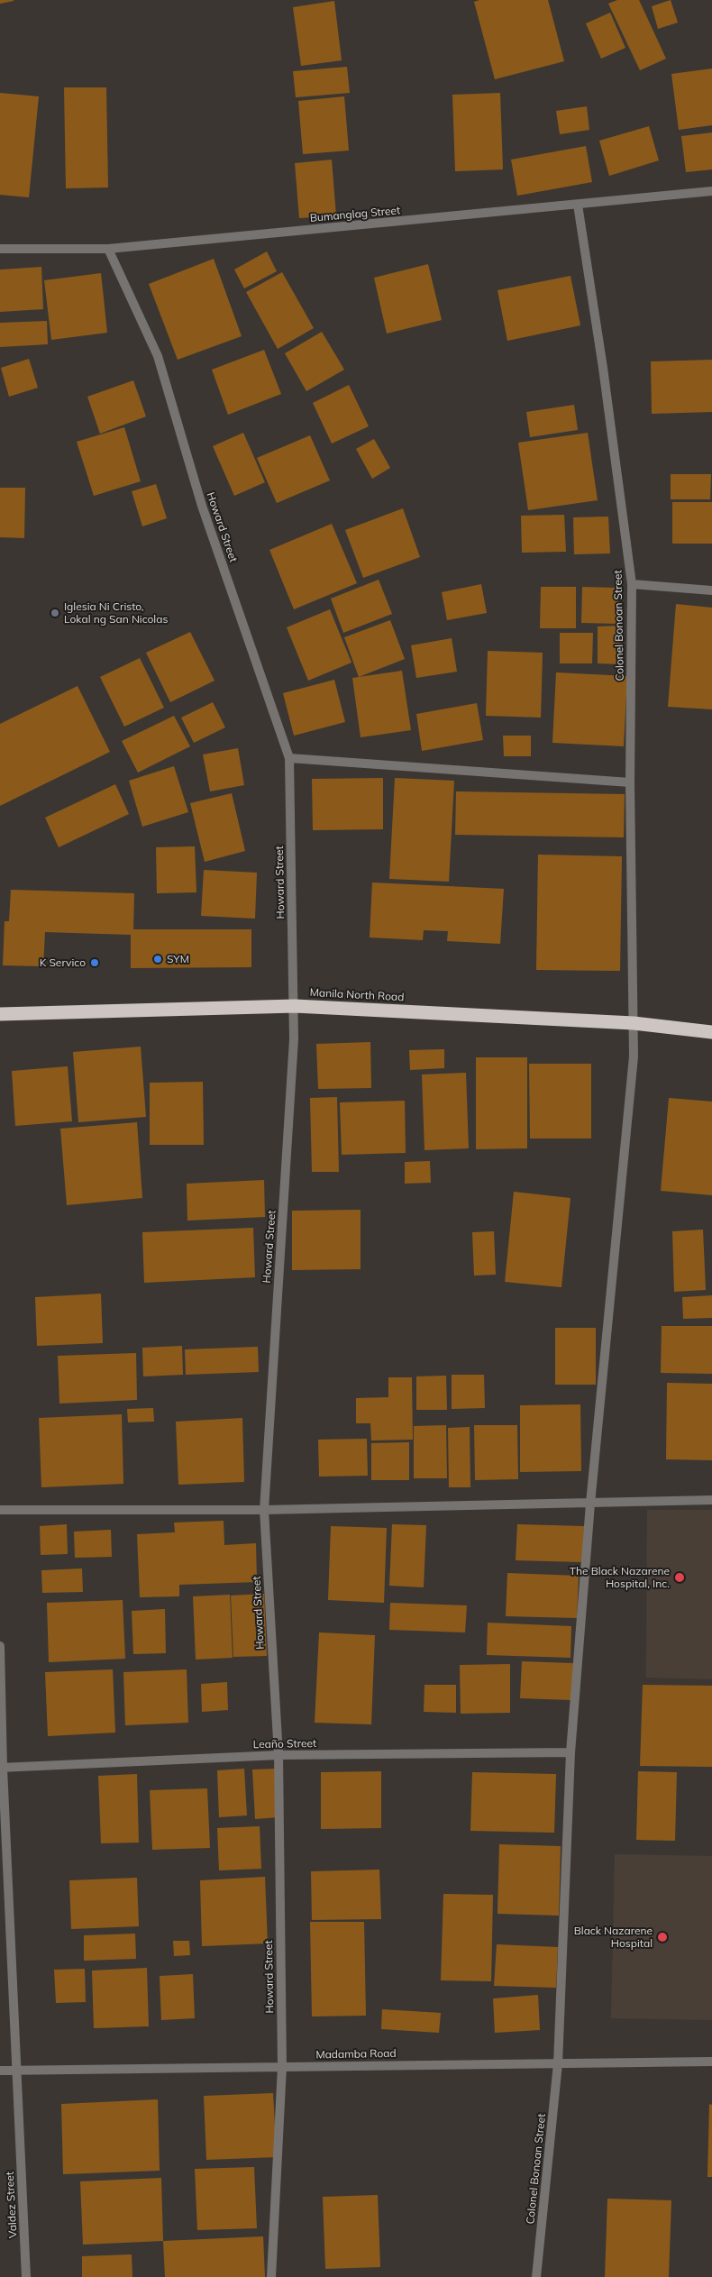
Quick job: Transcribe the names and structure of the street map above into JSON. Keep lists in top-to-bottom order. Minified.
{"streets":{"highway":["Manila North Road"],"street":["Bumanglag Street","Howard Street","Colonel Bonoan Street","Leaño Street","Madamba Road","Valdez Street"]},"crossings":[["Bumanglag Street","Howard Street"],["Bumanglag Street","Colonel Bonoan Street"],["Howard Street","Manila North Road"],["Howard Street","Leaño Street"],["Howard Street","Madamba Road"],["Colonel Bonoan Street","Manila North Road"],["Colonel Bonoan Street","Leaño Street"],["Colonel Bonoan Street","Madamba Road"],["Leaño Street","Valdez Street"],["Madamba Road","Valdez Street"]],"places":["Iglesia Ni Cristo, Lokal ng San Nicolas","SYM","K Servico","The Black Nazarene Hospital, Inc.","Black Nazarene Hospital"]}
